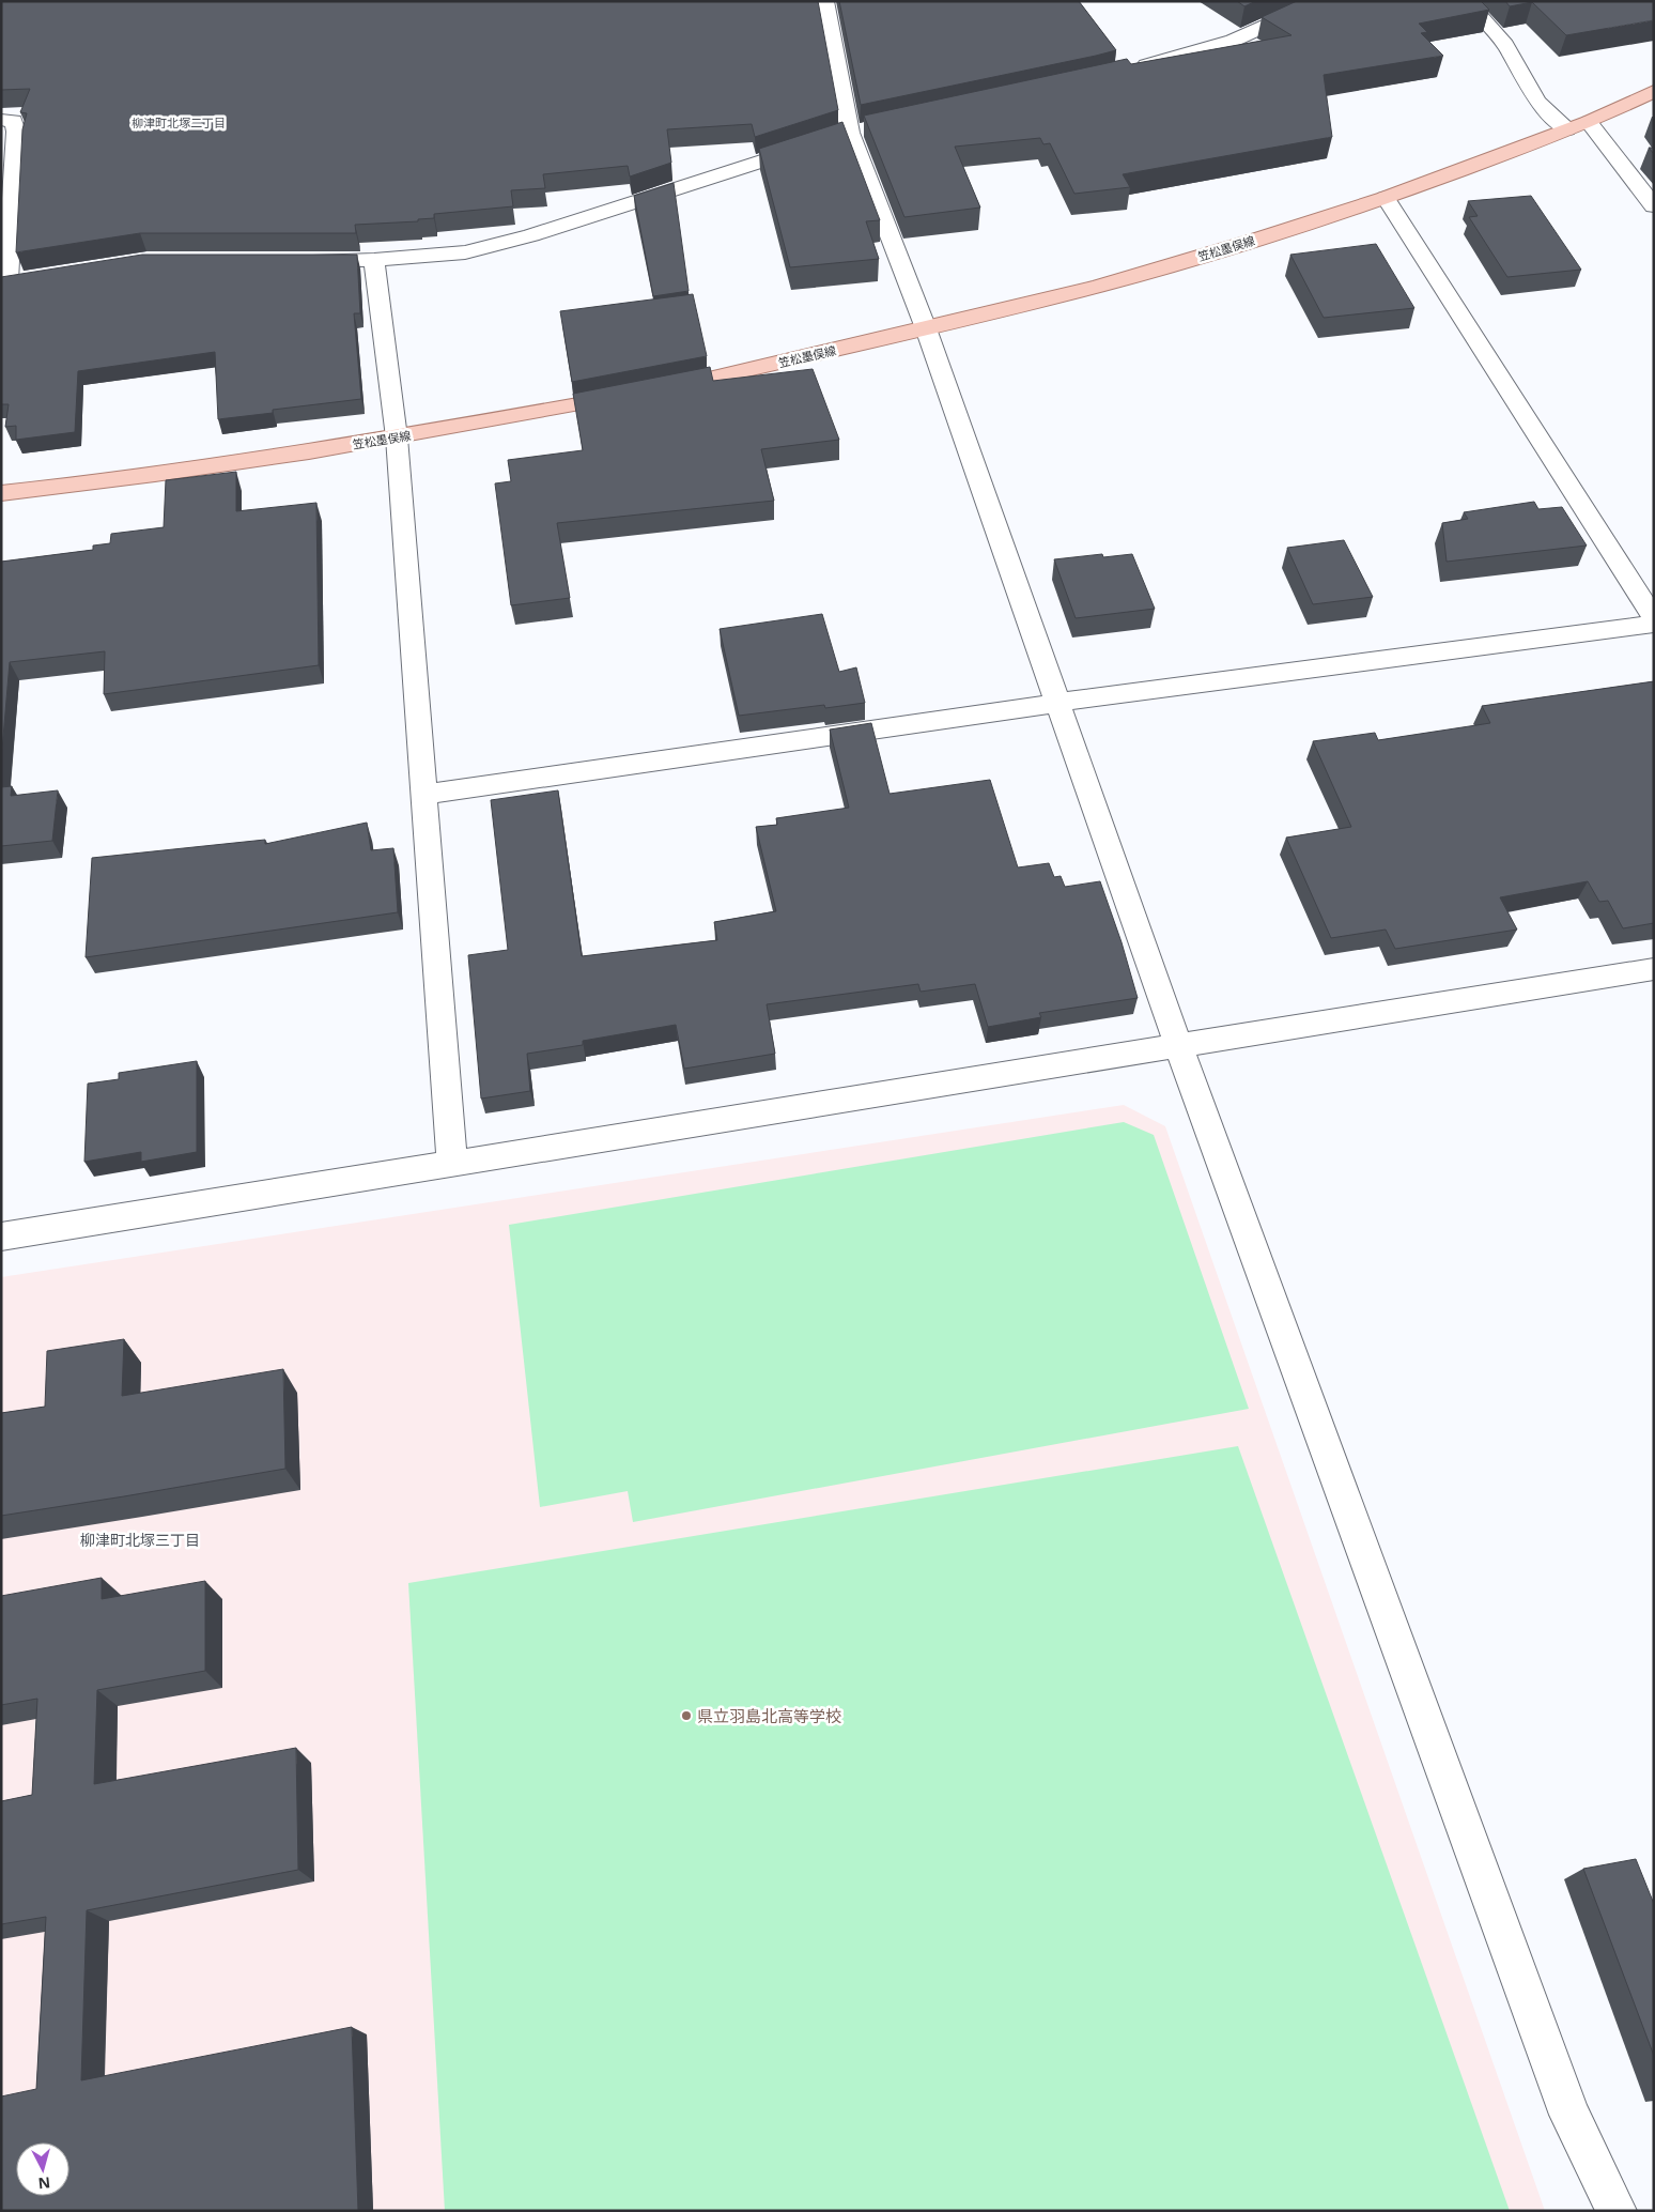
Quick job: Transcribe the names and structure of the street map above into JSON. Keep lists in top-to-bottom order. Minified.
{"streets":{"main road":["笠松墨俣線"]},"districts":["柳津町北塚二丁目","柳津町北塚三丁目"],"places":["県立羽島北高等学校"],"north":"bottom"}
